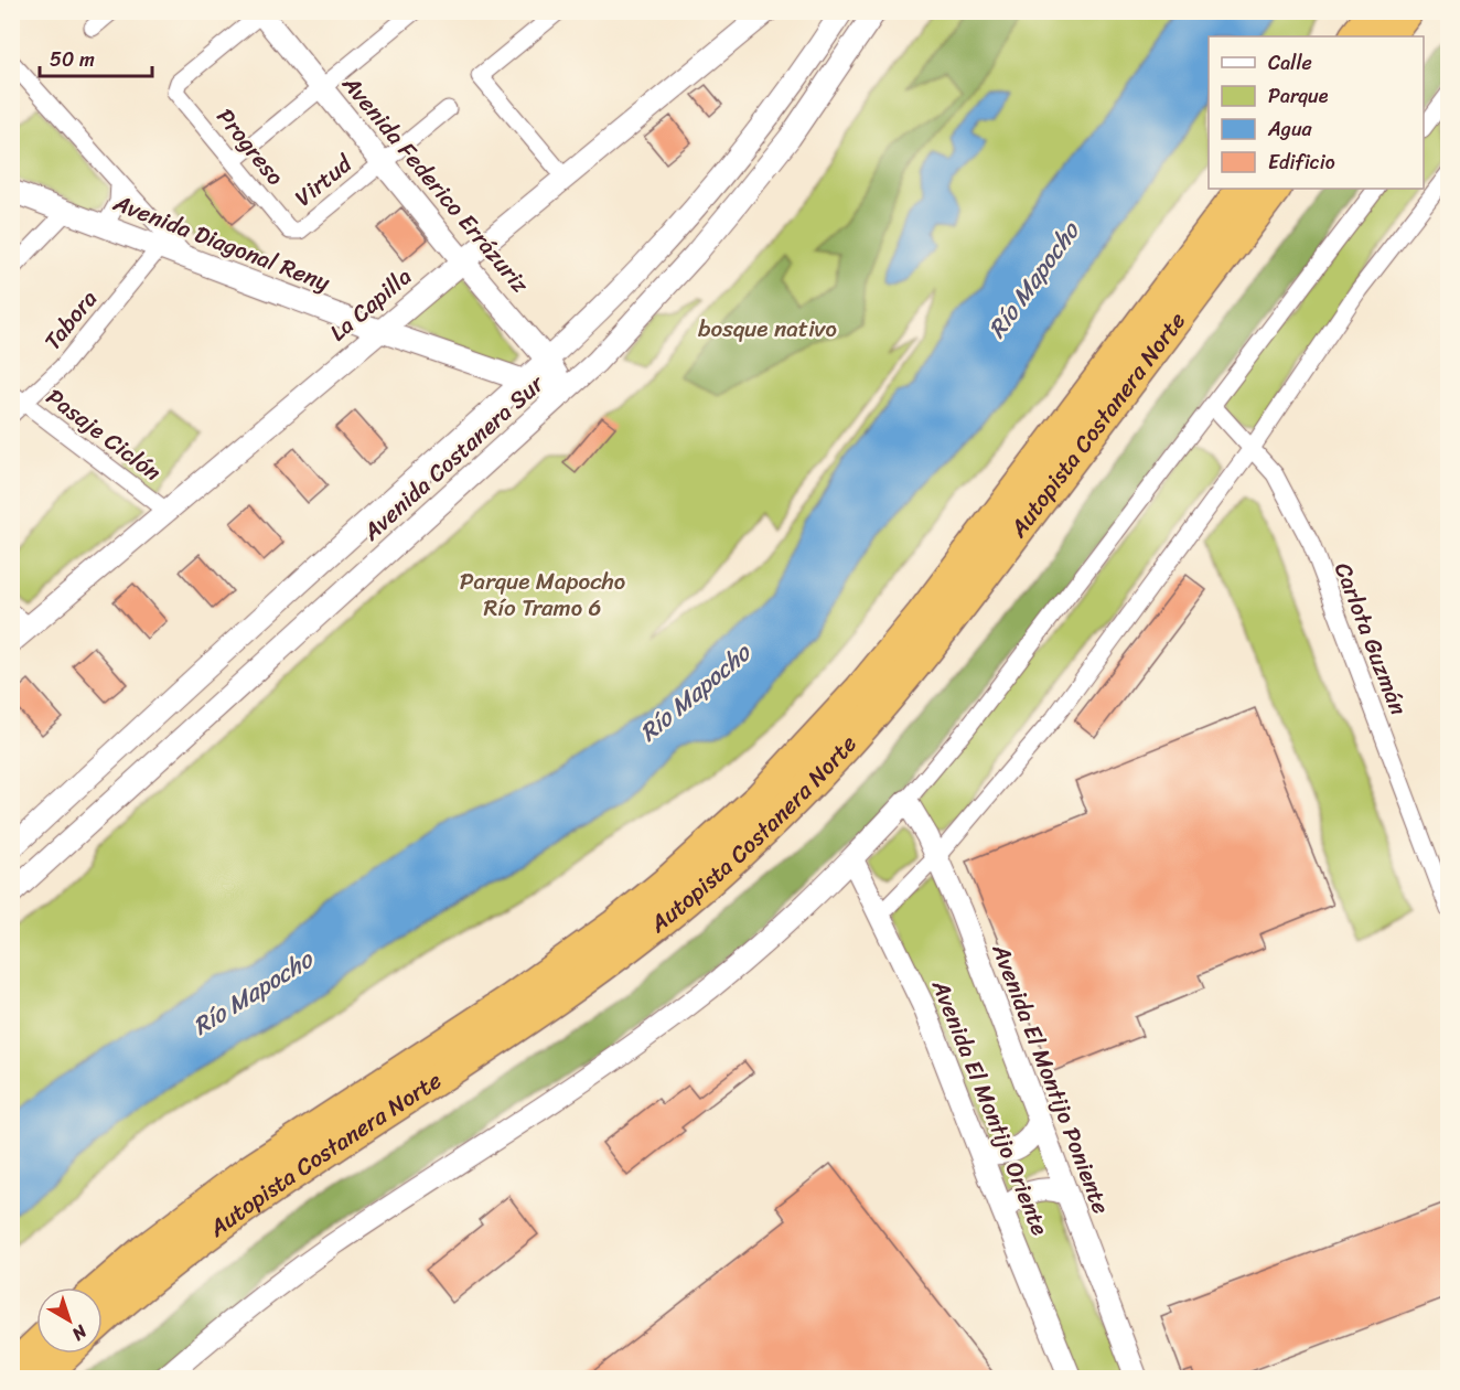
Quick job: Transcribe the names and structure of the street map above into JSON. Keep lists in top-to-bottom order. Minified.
{"streets":{"highway":["Autopista Costanera Norte"],"street":["Progreso","Virtud","Avenida Federico Errázuriz","Avenida Diagonal Reny","La Capilla","Tabora","Pasaje Ciclón","Avenida Costanera Sur","Carlota Guzmán","Avenida El Montijo Poniente","Avenida El Montijo Oriente"]},"crossings":[["Progreso","Virtud"],["Progreso","Avenida Federico Errázuriz"],["Virtud","Avenida Federico Errázuriz"],["Avenida Federico Errázuriz","Avenida Diagonal Reny"],["Avenida Federico Errázuriz","La Capilla"],["Avenida Federico Errázuriz","Avenida Costanera Sur"],["Avenida Diagonal Reny","La Capilla"],["Avenida Diagonal Reny","Tabora"],["Avenida Diagonal Reny","Avenida Costanera Sur"],["La Capilla","Pasaje Ciclón"],["Tabora","Pasaje Ciclón"]],"water":["Río Mapocho"],"parks":["bosque nativo","Parque Mapocho Río Tramo 6"],"legend":["Calle","Parque","Agua","Edificio"],"scale_bar":"50 m","north":"bottom right"}
